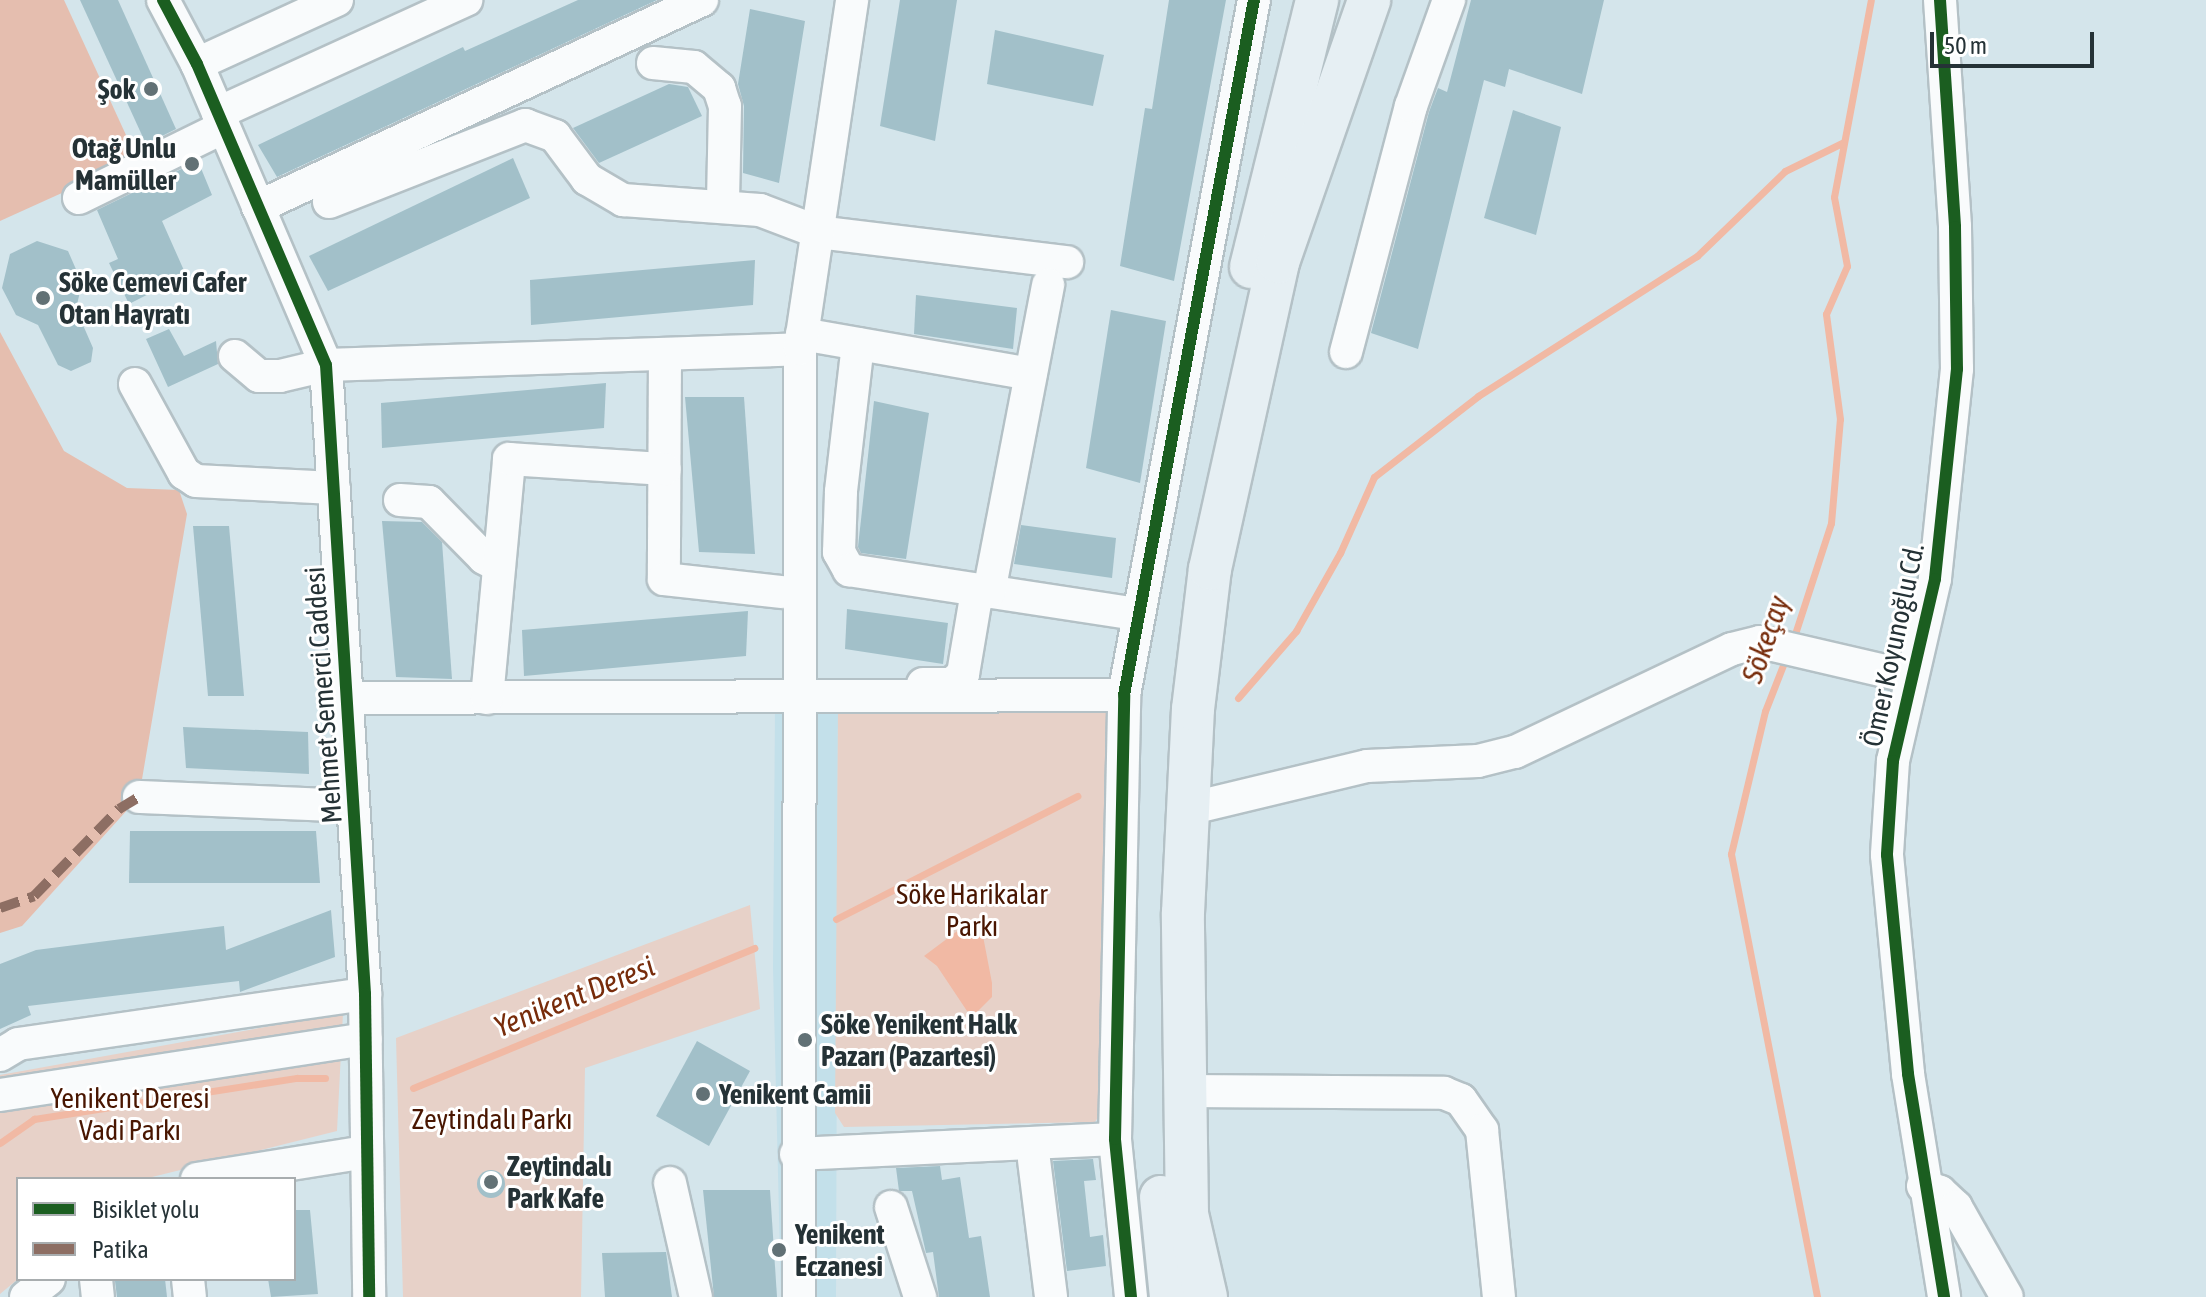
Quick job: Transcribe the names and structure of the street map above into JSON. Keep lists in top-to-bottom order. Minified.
{"streets":{"street":["Ömer Koyunoğlu Cd.","Mehmet Semerci Caddesi"]},"water":["Sökeçay","Yenikent Deresi"],"parks":["Söke Harikalar Parkı","Yenikent Deresi Vadi Parkı","Zeytindalı Parkı"],"places":["Şok","Otağ Unlu Mamüller","Söke Cemevi Cafer Otan Hayratı","Söke Yenikent Halk Pazarı (Pazartesi)","Yenikent Camii","Zeytindalı Park Kafe","Yenikent Eczanesi"],"legend":["Bisiklet yolu","Patika"],"scale_bar":"50 m"}
